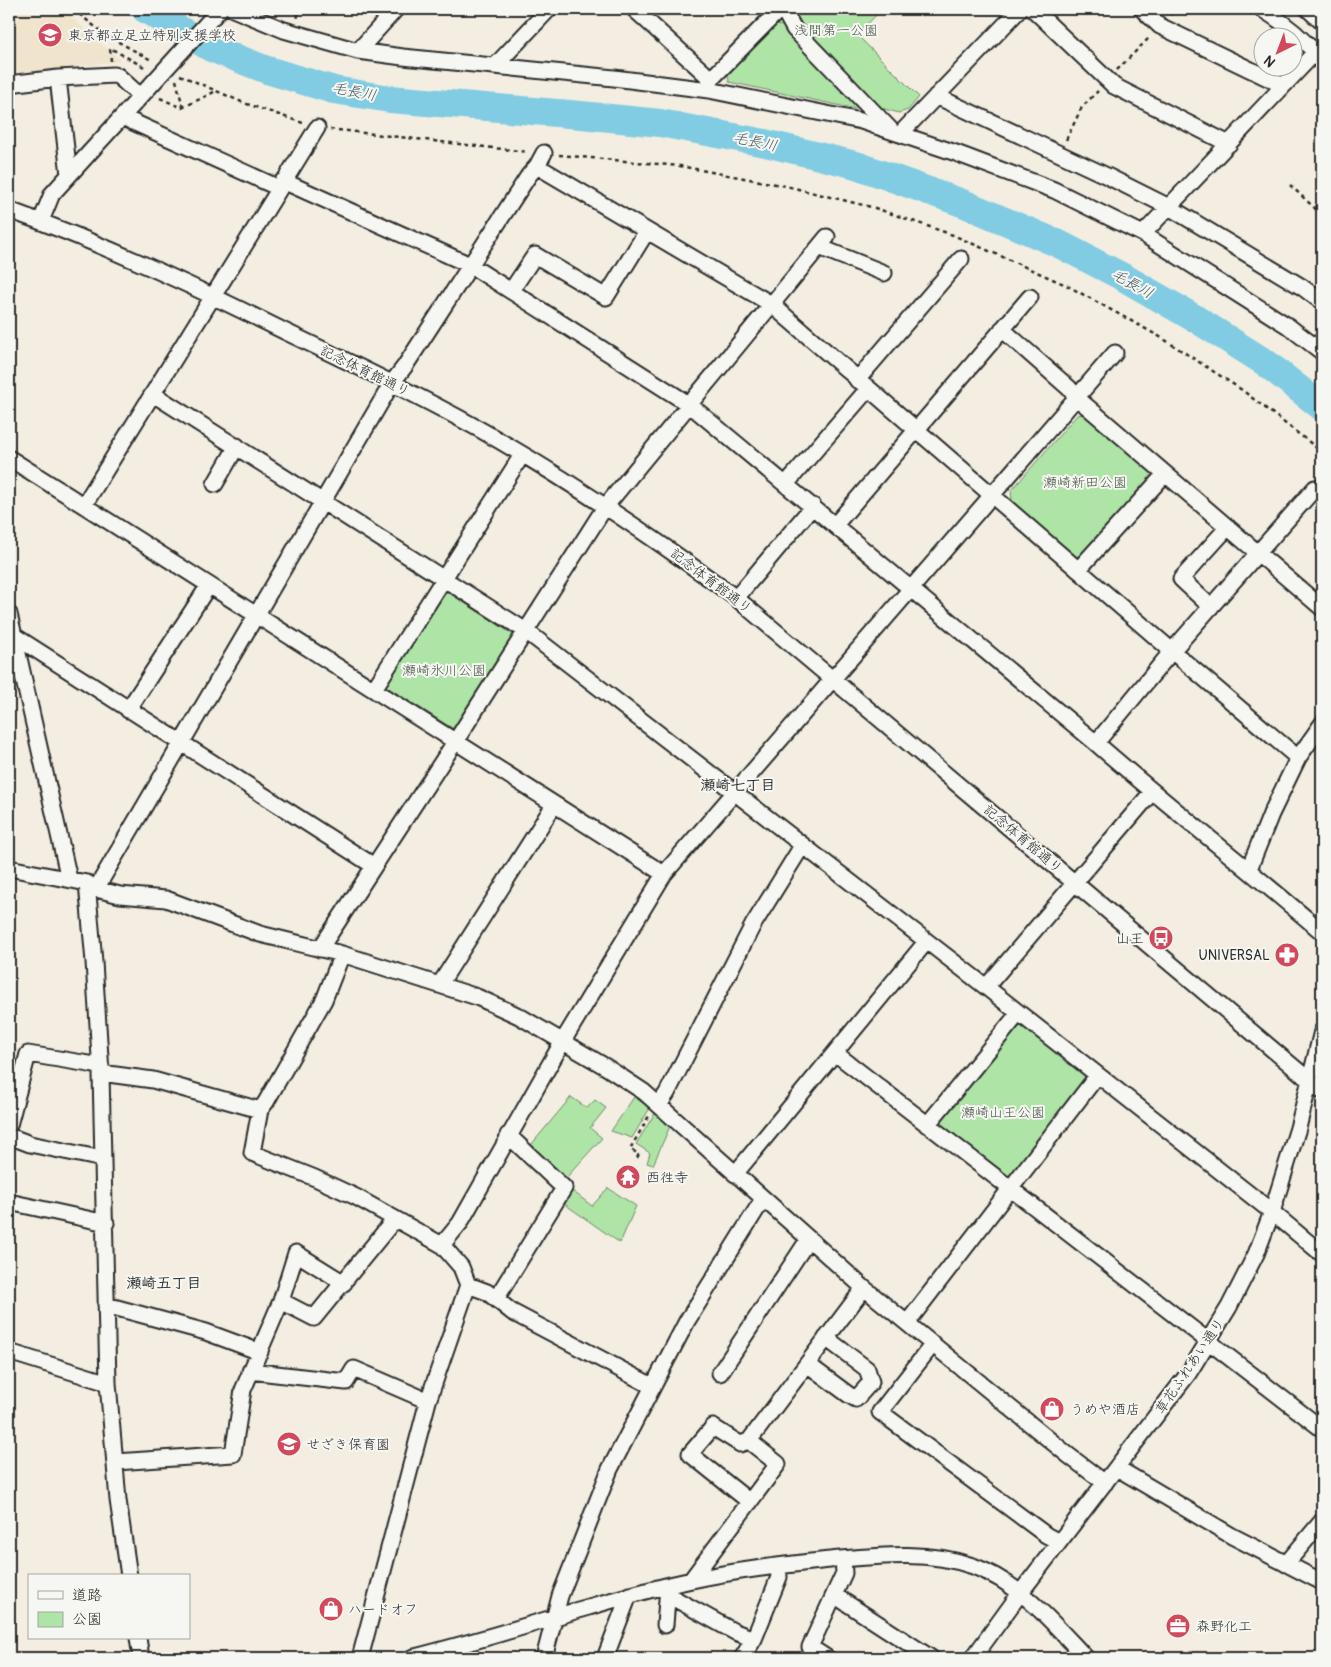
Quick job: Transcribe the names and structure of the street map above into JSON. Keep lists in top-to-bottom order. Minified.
{"streets":{"street":["記念体育館通り","草花ふれあい通り"]},"crossings":[["記念体育館通り","草花ふれあい通り"]],"districts":["瀬崎七丁目","瀬崎五丁目"],"water":["毛長川"],"parks":["浅間第一公園","瀬崎新田公園","瀬崎氷川公園","瀬崎山王公園"],"places":{"school or university":["東京都立足立特別支援学校","せざき保育園"],"bus stop":["山王"],"pharmacy":["UNIVERSAL"],"temple":["西徃寺"],"shop":["うめや酒店","ハードオフ"],"office":["森野化工"]},"legend":["道路","公園"],"north":"bottom left"}
